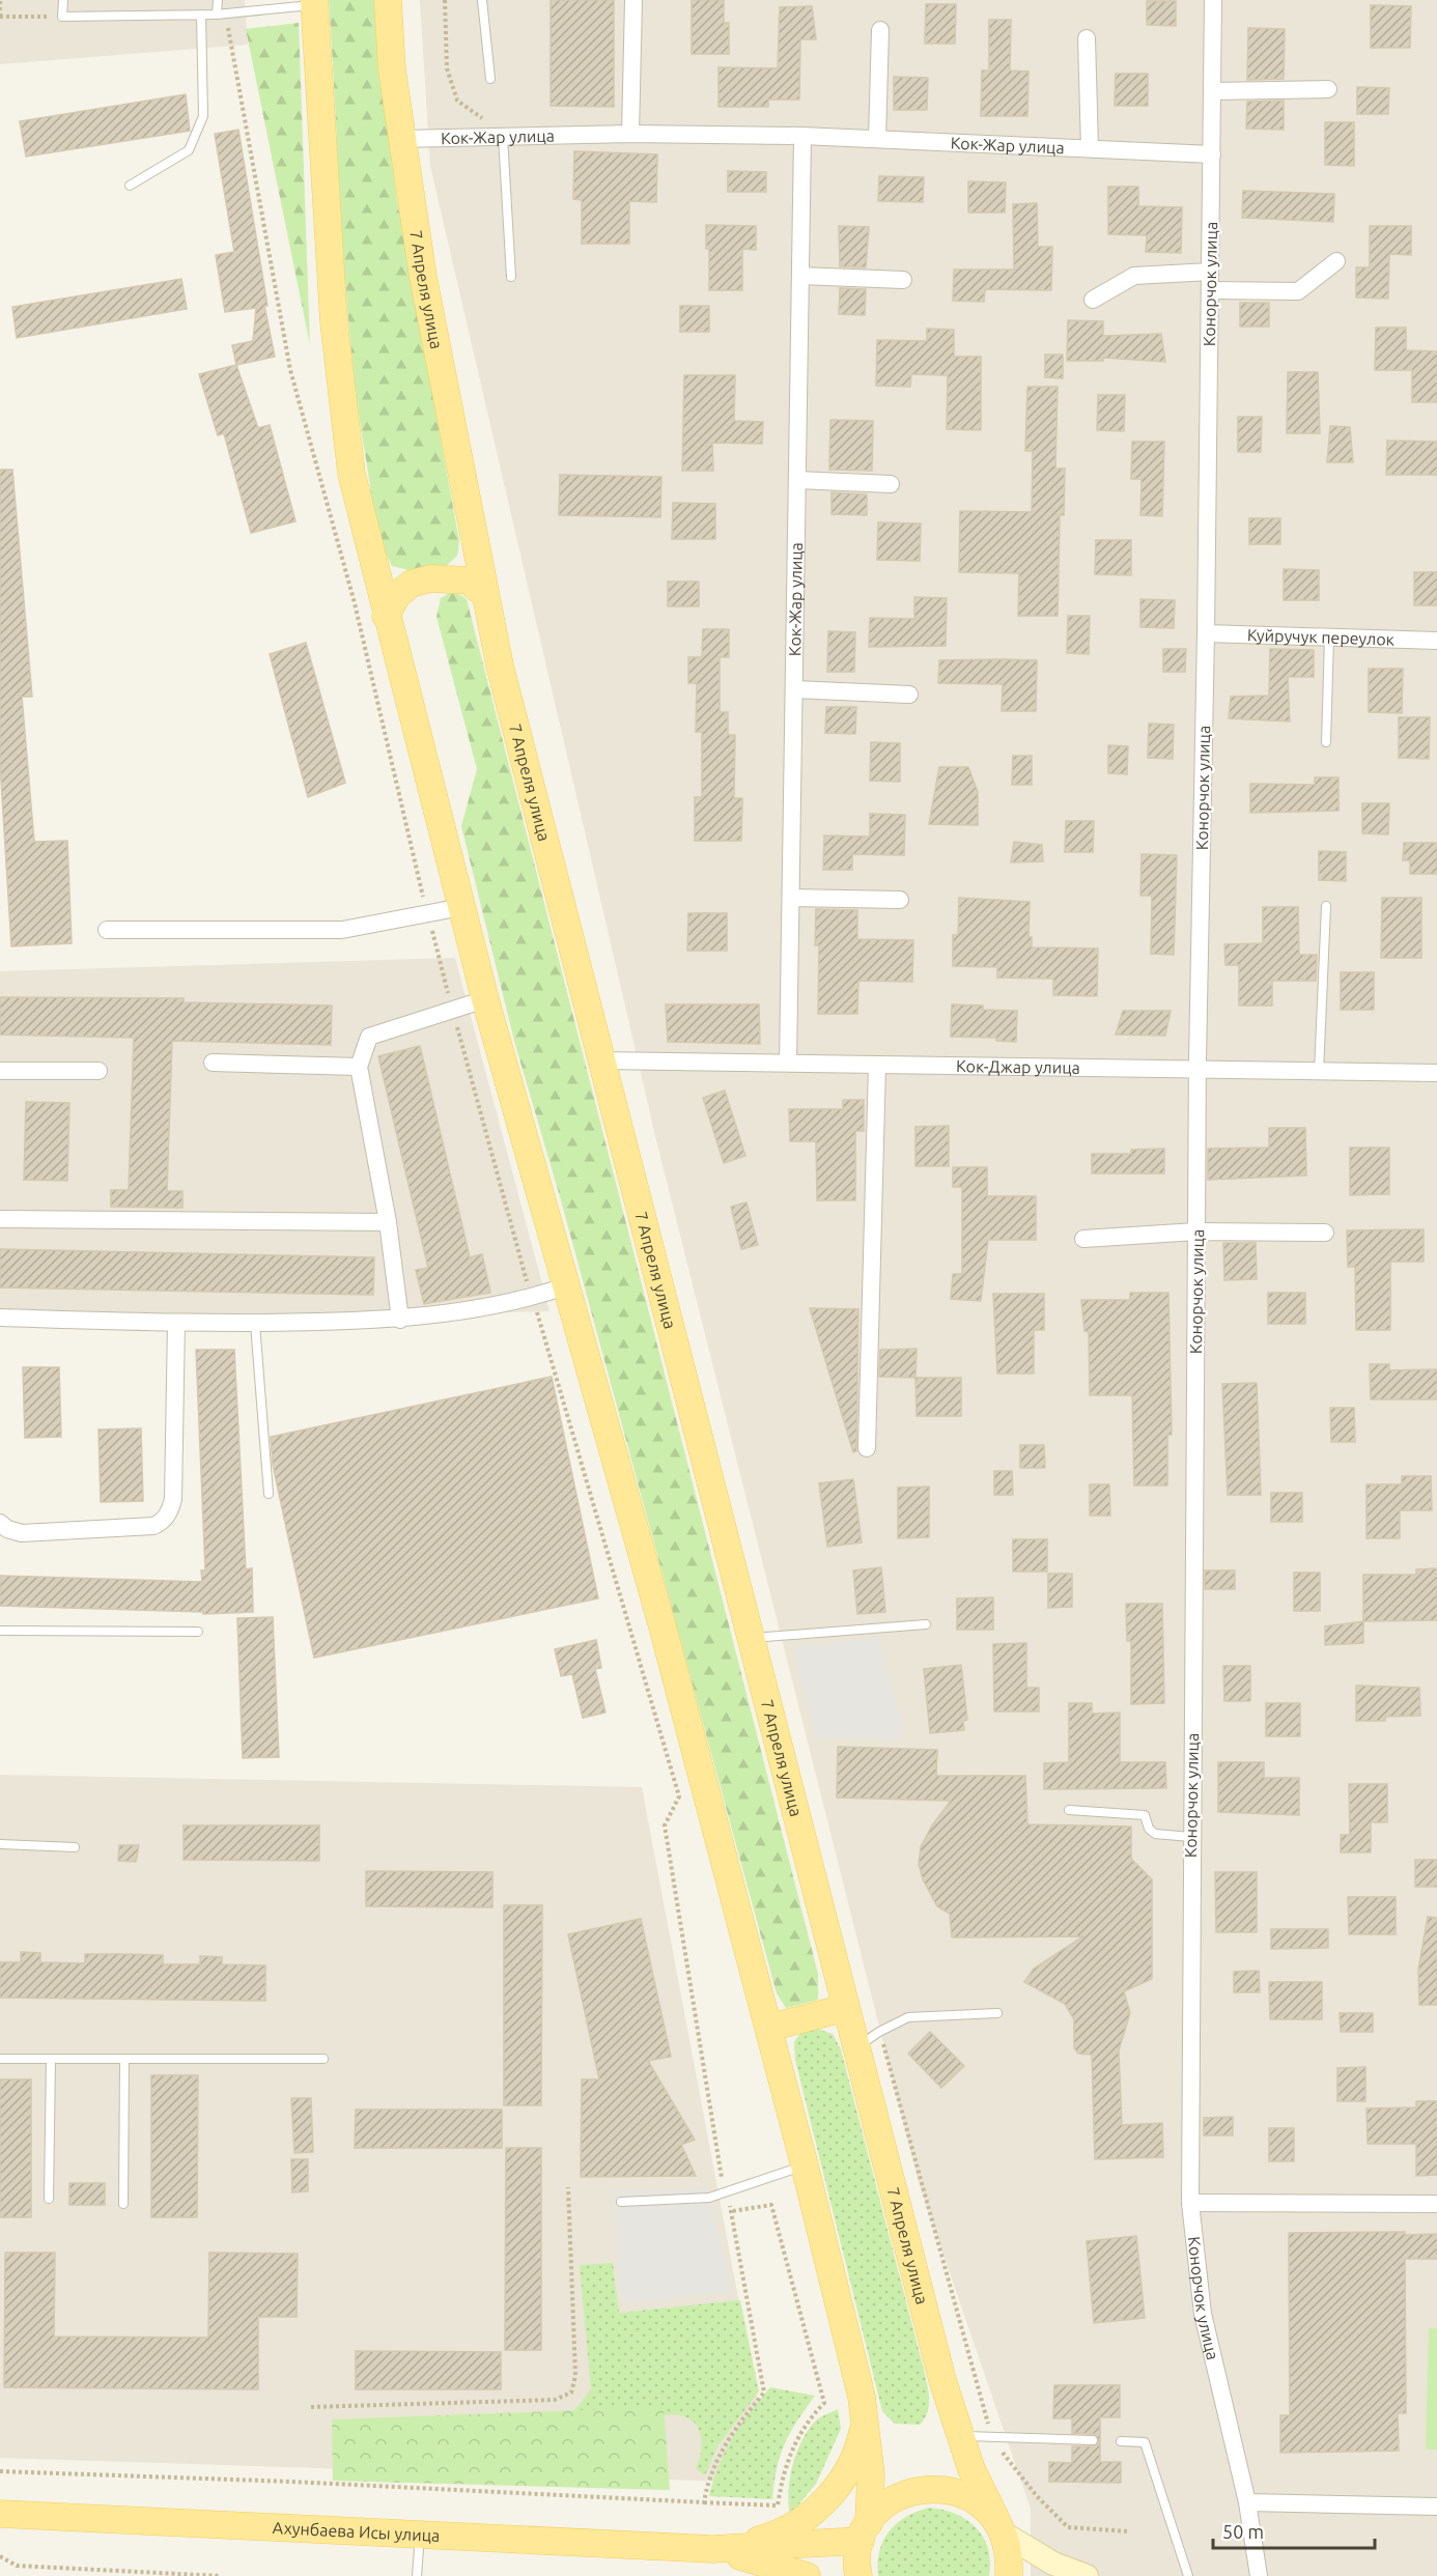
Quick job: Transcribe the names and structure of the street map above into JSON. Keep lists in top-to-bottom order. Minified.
{"streets":{"main road":["7 Апреля улица","Ахунбаева Исы улица"],"street":["Кок-Жар улица","Конорчок улица","Куйручук переулок","Кок-Джар улица"]},"crossings":[["Кок-Жар улица","Конорчок улица"],["Кок-Жар улица","7 Апреля улица"],["Кок-Жар улица","Кок-Джар улица"],["Конорчок улица","Куйручук переулок"],["Конорчок улица","Кок-Джар улица"],["7 Апреля улица","Кок-Джар улица"]],"scale_bar":"50 m"}
